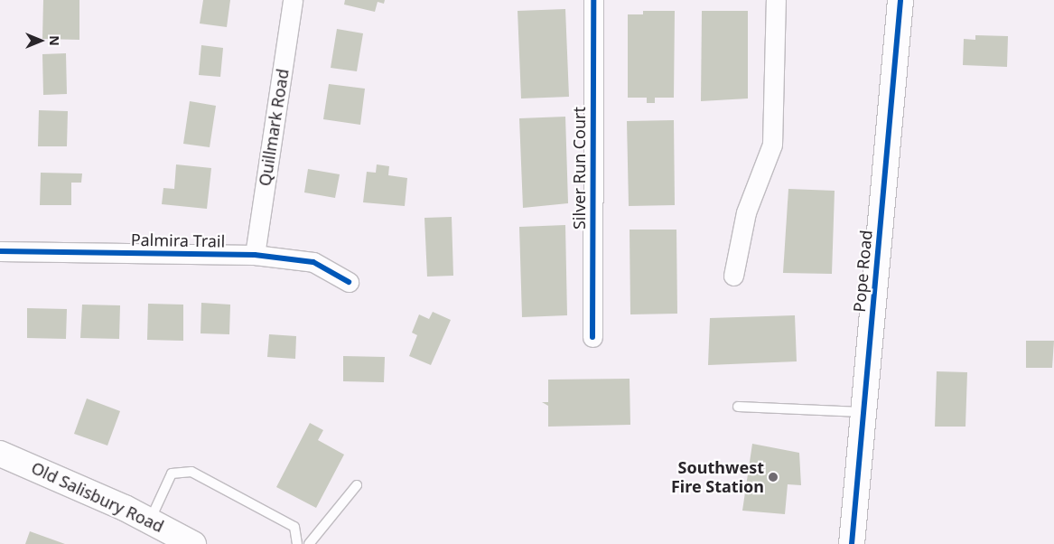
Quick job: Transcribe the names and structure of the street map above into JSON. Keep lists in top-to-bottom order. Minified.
{"streets":{"street":["Quillmark Road","Silver Run Court","Palmira Trail","Pope Road","Old Salisbury Road"]},"crossings":[["Quillmark Road","Palmira Trail"]],"places":["Southwest Fire Station"],"north":"right"}
